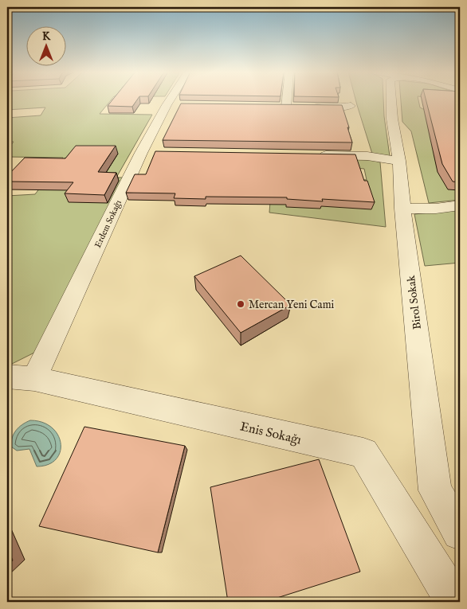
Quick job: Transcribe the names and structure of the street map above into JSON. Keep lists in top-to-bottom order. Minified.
{"streets":{"street":["Erdem Sokağı","Birol Sokak","Enis Sokağı"]},"crossings":[["Erdem Sokağı","Enis Sokağı"]],"places":["Mercan Yeni Cami"],"north":"top"}
